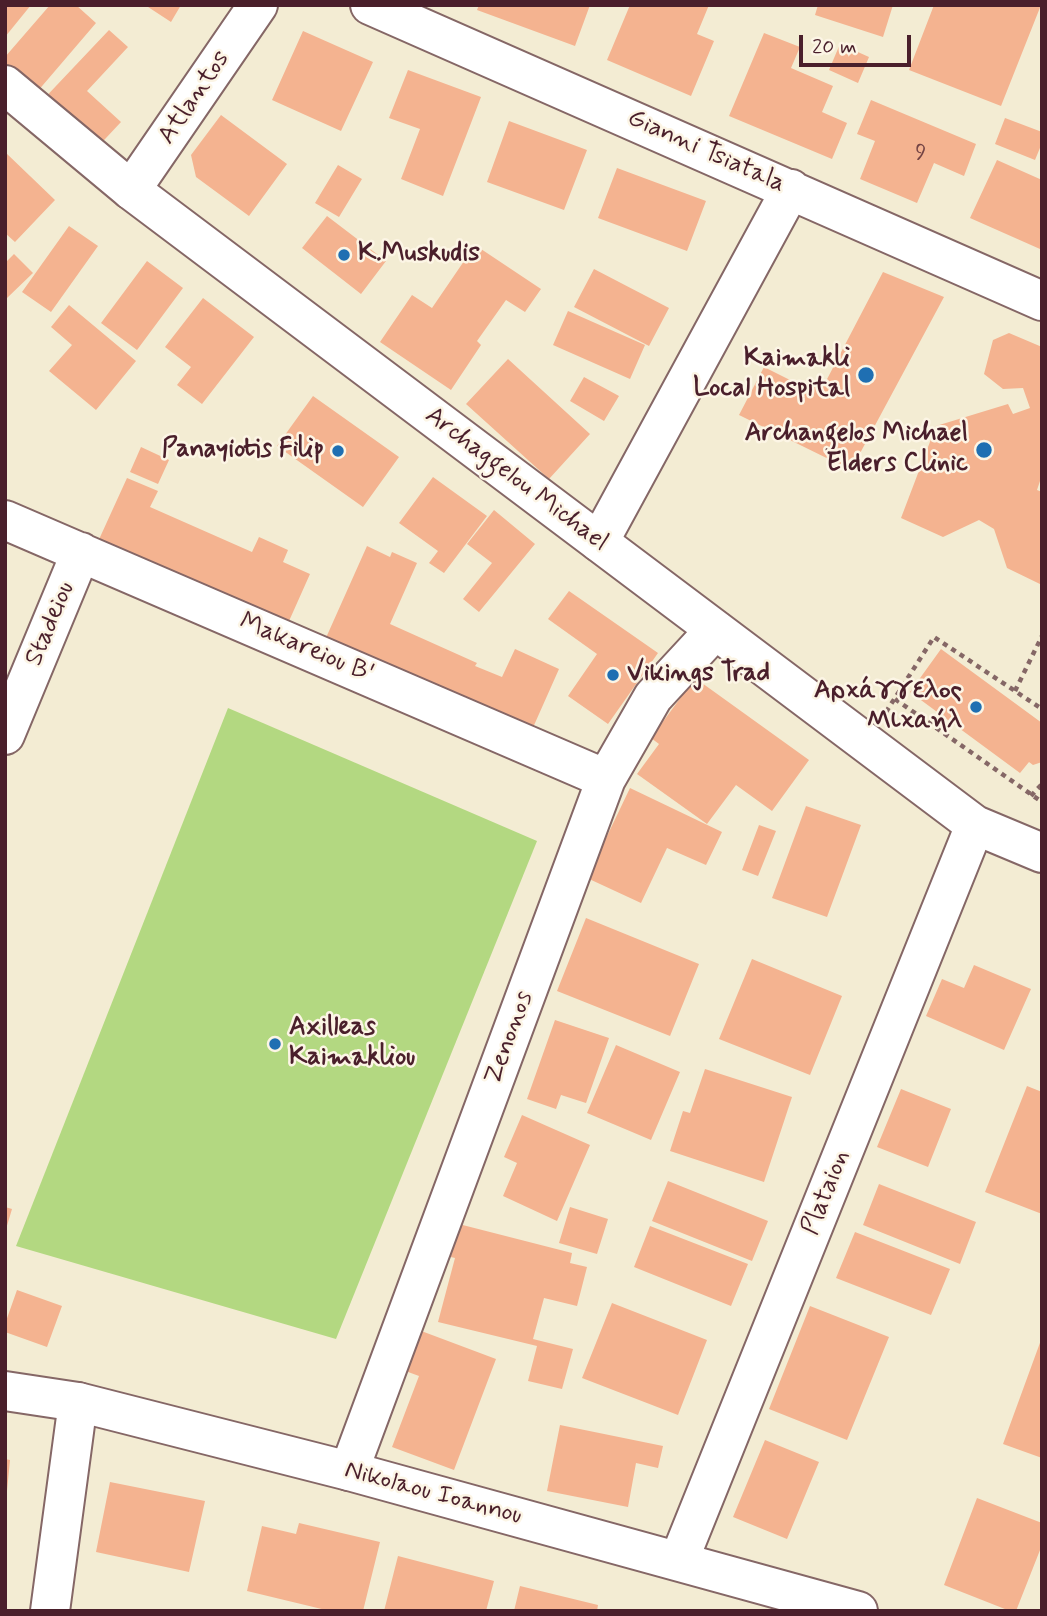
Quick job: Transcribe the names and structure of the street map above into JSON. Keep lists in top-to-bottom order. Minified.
{"streets":{"street":["Atlantos","Gianni Tsiatala","Archaggelou Michael","Stadeiou","Makareiou B'","Zenonos","Plataion","Nikolaou Ioannou"]},"crossings":[["Atlantos","Archaggelou Michael"],["Archaggelou Michael","Zenonos"],["Archaggelou Michael","Plataion"],["Stadeiou","Makareiou B'"],["Makareiou B'","Zenonos"],["Zenonos","Nikolaou Ioannou"],["Plataion","Nikolaou Ioannou"]],"places":["K.Muskudis","Kaimakli Local Hospital","Archangelos Michael Elders Clinic","Panayiotis Filip","Vikings Trad","Αρχάγγελος Μιχαήλ","Axilleas Kaimakliou"],"house_numbers":["9"],"scale_bar":"20 m"}
